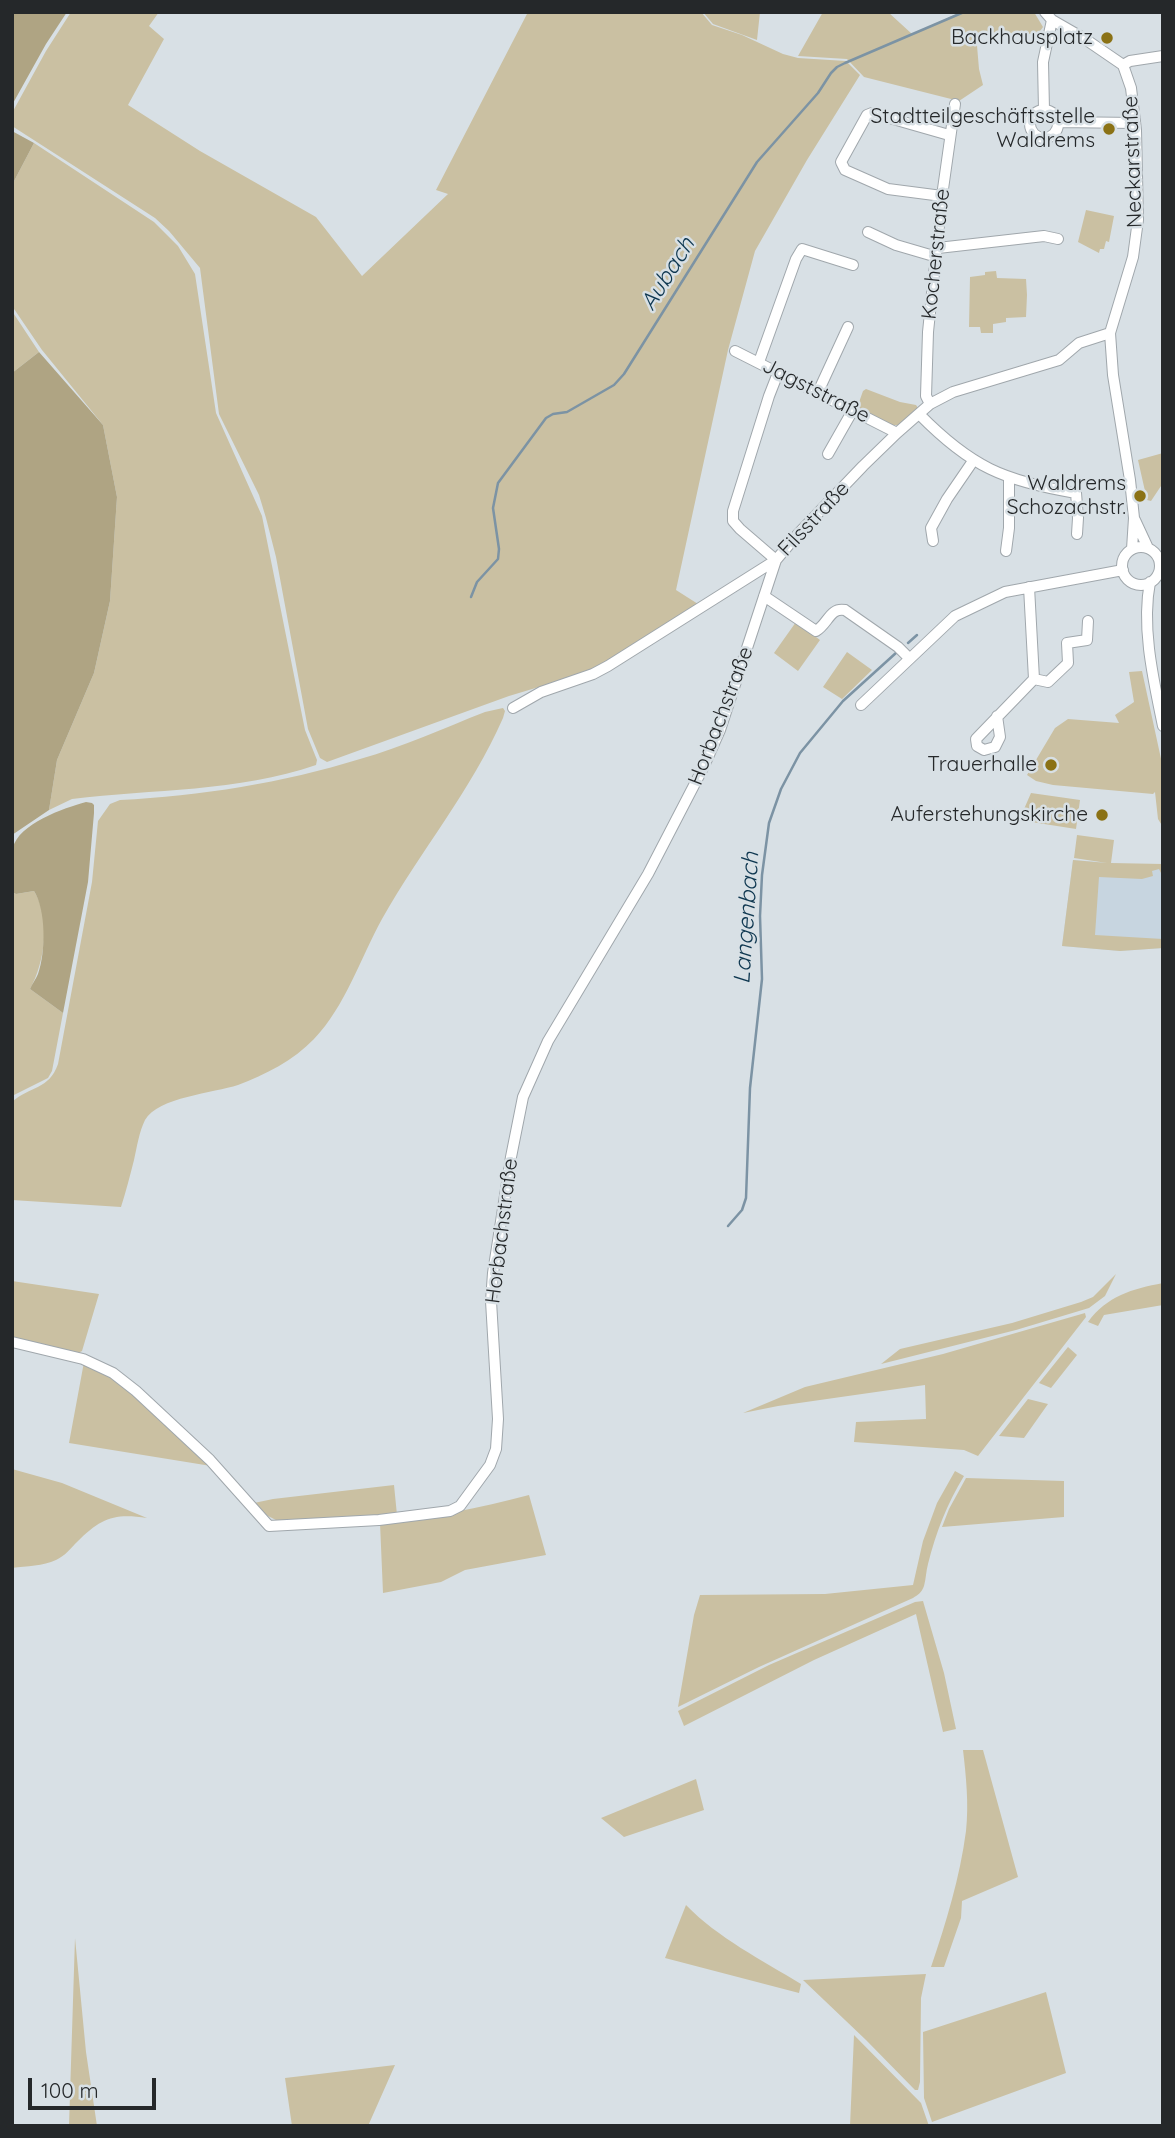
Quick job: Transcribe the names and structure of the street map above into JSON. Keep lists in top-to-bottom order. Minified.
{"streets":{"street":["Neckarstraße","Kocherstraße","Jagststraße","Filsstraße","Horbachstraße"]},"crossings":[["Neckarstraße","Filsstraße"],["Kocherstraße","Filsstraße"],["Jagststraße","Filsstraße"],["Filsstraße","Horbachstraße"]],"water":["Aubach","Langenbach"],"places":["Backhausplatz","Stadtteilgeschäftsstelle Waldrems","Waldrems Schozachstr.","Trauerhalle","Auferstehungskirche"],"scale_bar":"100 m"}
